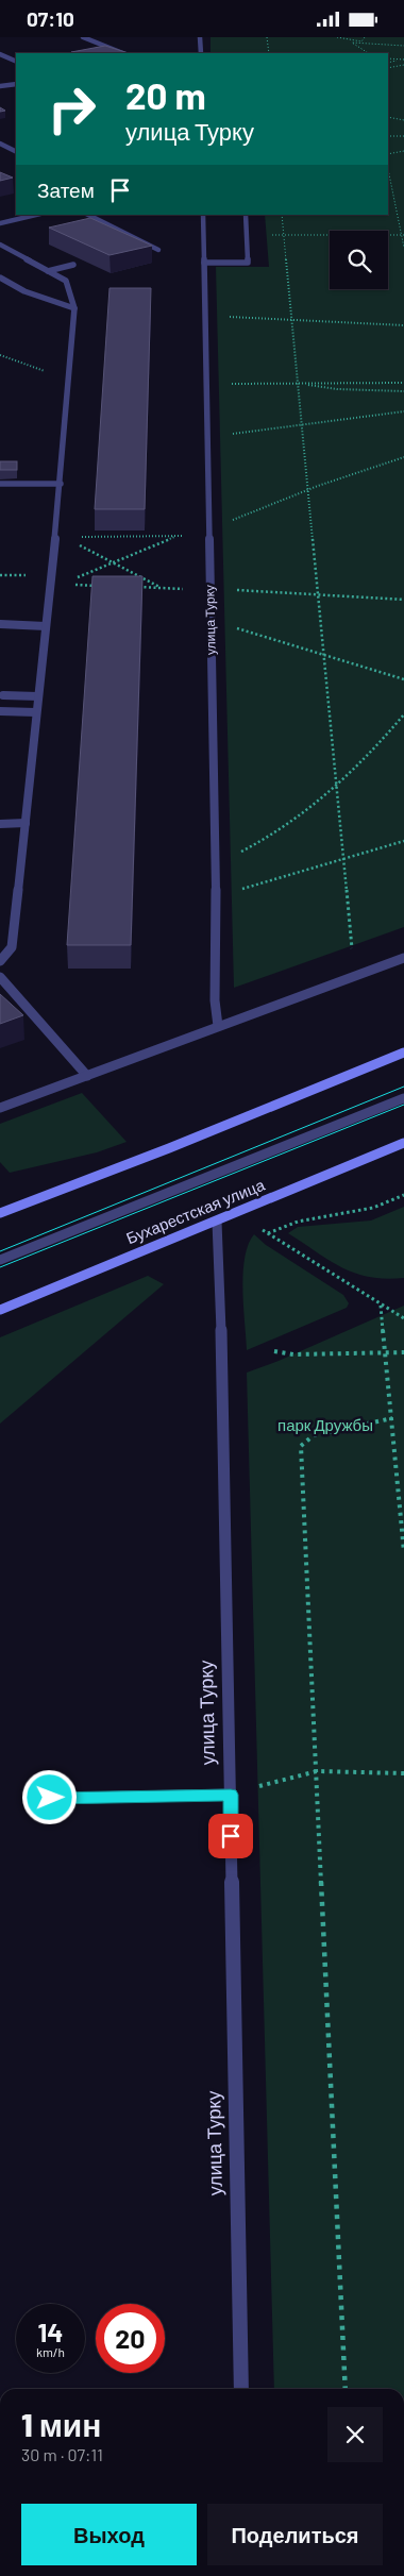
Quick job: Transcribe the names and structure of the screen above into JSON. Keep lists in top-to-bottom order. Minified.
{"streets":{"main road":["Бухарестская улица"],"street":["улица Турку"]},"crossings":[["улица Турку","Бухарестская улица"]],"parks":["парк Дружбы"],"page":{"status":"07:10","turn":["20 m","улица Турку"],"then":"Затем","speed":"14 km/h","limit":"20","heading":["1 мин","30 m · 07:11"],"buttons":["Выход","Поделиться"]}}
